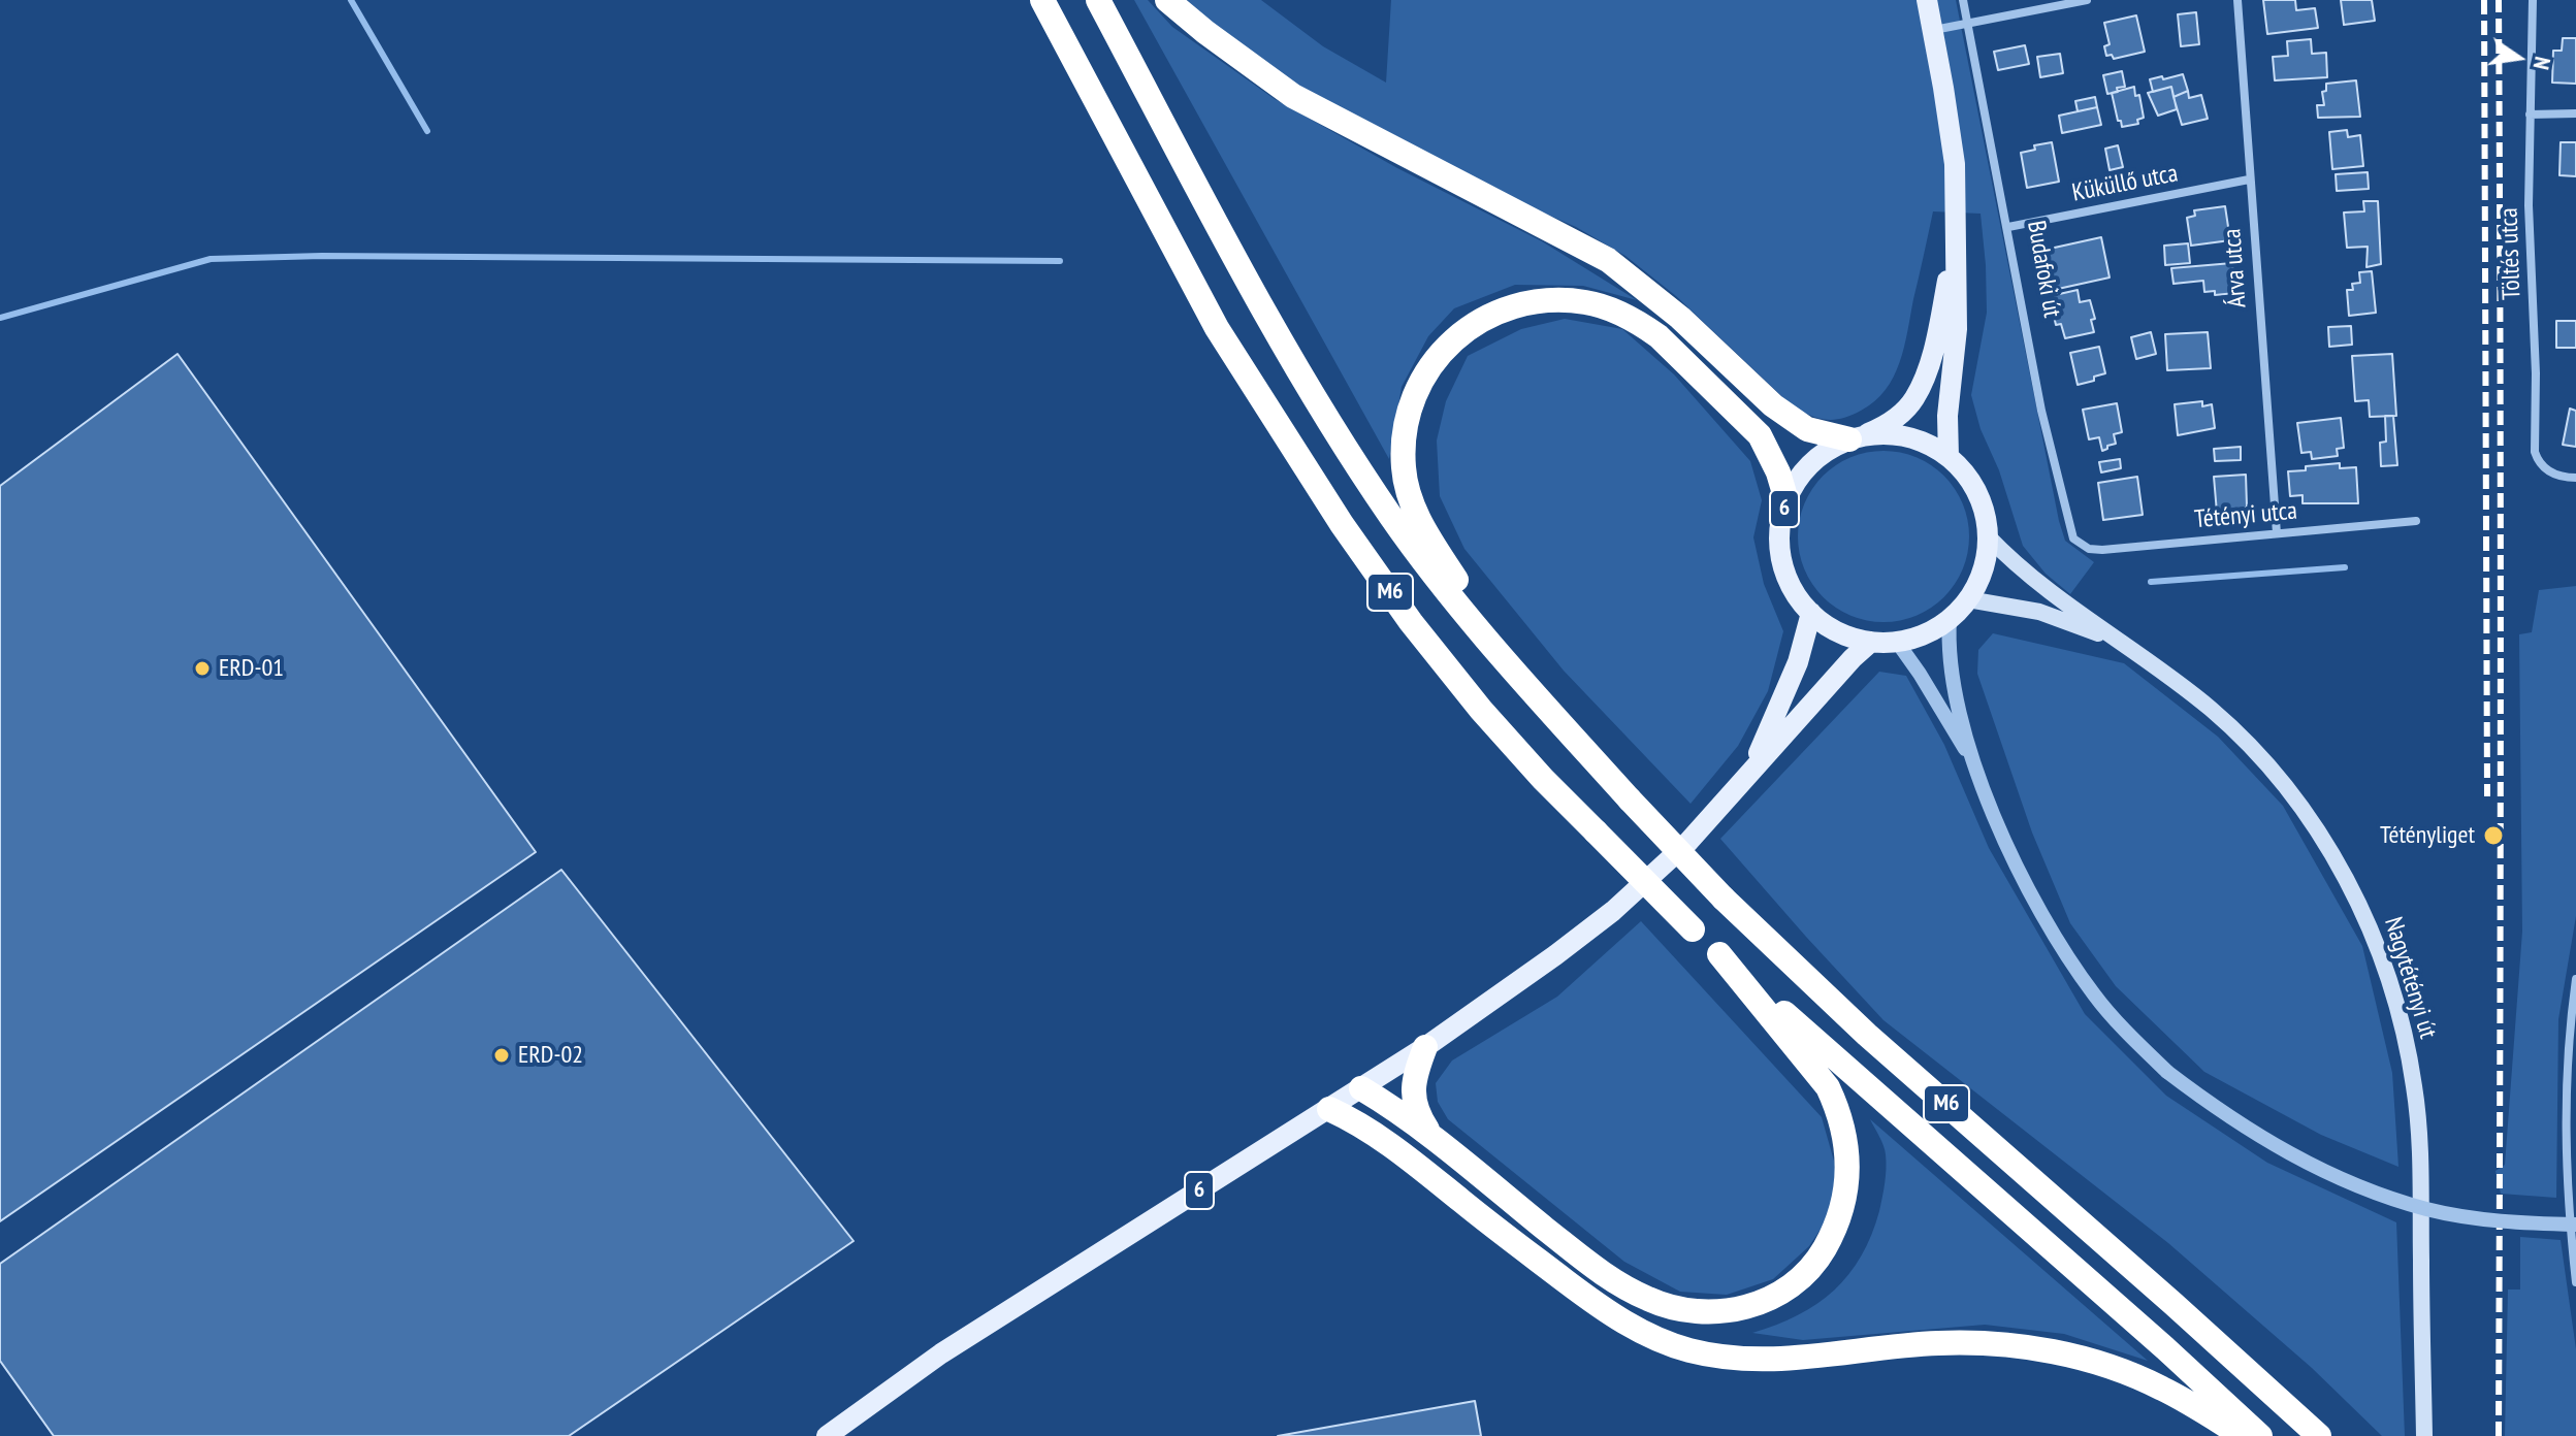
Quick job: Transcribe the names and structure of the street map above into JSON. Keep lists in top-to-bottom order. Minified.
{"streets":{"highway":["M6"],"main road":["6","Nagytétényi út"],"street":["Küküllő utca","Töltés utca","Árva utca","Budafoki út","Tétényi utca"]},"crossings":[["Küküllő utca","Árva utca"],["Küküllő utca","Budafoki út"],["Árva utca","Tétényi utca"],["Budafoki út","Tétényi utca"],["6","Nagytétényi út"]],"places":["ERD-01","Tétényliget","ERD-02"],"north":"right"}
